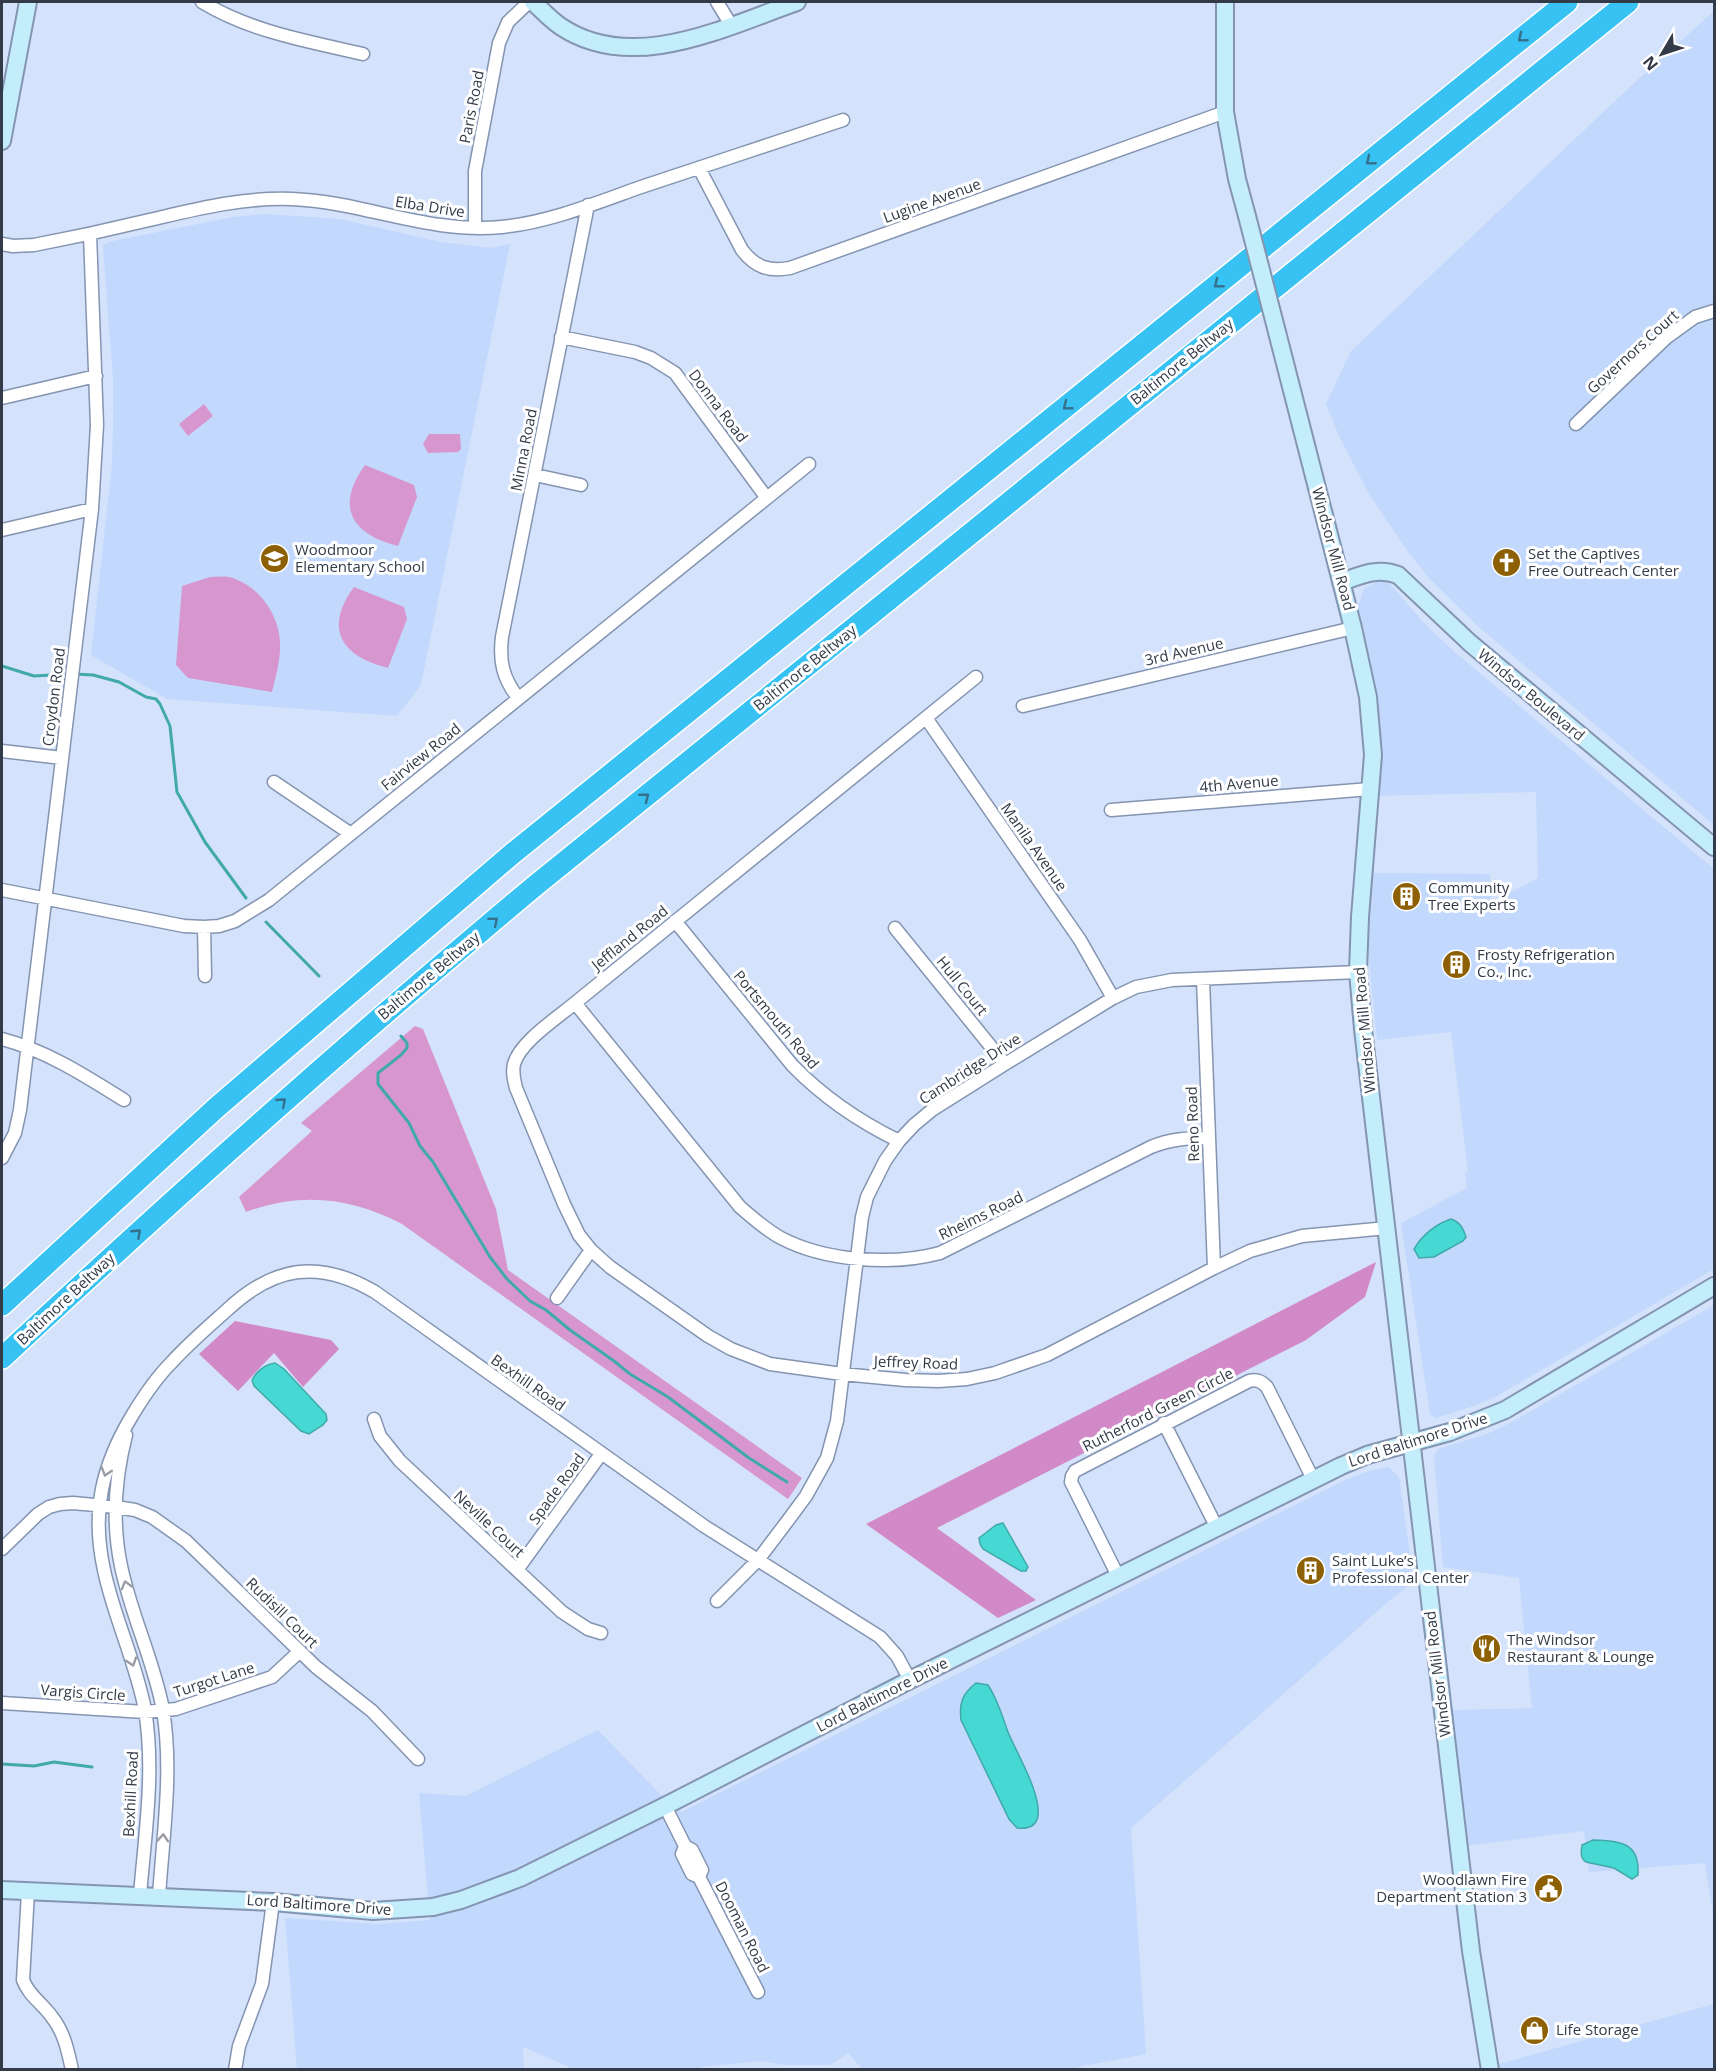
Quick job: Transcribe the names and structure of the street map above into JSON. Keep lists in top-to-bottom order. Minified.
{"streets":{"highway":["Baltimore Beltway"],"main road":["Windsor Mill Road","Windsor Boulevard","Lord Baltimore Drive"],"street":["Paris Road","Lugine Avenue","Elba Drive","Governors Court","Donna Road","Minna Road","3rd Avenue","Croydon Road","Fairview Road","4th Avenue","Manila Avenue","Jeffland Road","Hull Court","Portsmouth Road","Cambridge Drive","Reno Road","Rheims Road","Jeffrey Road","Bexhill Road","Rutherford Green Circle","Spade Road","Neville Court","Rudisill Court","Turgot Lane","Vargis Circle","Dooman Road"]},"crossings":[["Paris Road","Elba Drive"],["Lugine Avenue","Elba Drive"],["Lugine Avenue","Windsor Mill Road"],["Elba Drive","Minna Road"],["Elba Drive","Croydon Road"],["Donna Road","Minna Road"],["Donna Road","Fairview Road"],["Minna Road","Fairview Road"],["Windsor Mill Road","3rd Avenue"],["Windsor Mill Road","Windsor Boulevard"],["Windsor Mill Road","4th Avenue"],["Windsor Mill Road","Cambridge Drive"],["Windsor Mill Road","Jeffrey Road"],["Windsor Mill Road","Lord Baltimore Drive"],["Croydon Road","Fairview Road"],["Manila Avenue","Jeffland Road"],["Manila Avenue","Cambridge Drive"],["Jeffland Road","Portsmouth Road"],["Jeffland Road","Rheims Road"],["Jeffland Road","Jeffrey Road"],["Hull Court","Cambridge Drive"],["Portsmouth Road","Cambridge Drive"],["Cambridge Drive","Reno Road"],["Cambridge Drive","Rheims Road"],["Cambridge Drive","Jeffrey Road"],["Cambridge Drive","Bexhill Road"],["Reno Road","Rheims Road"],["Reno Road","Jeffrey Road"],["Bexhill Road","Lord Baltimore Drive"],["Bexhill Road","Spade Road"],["Bexhill Road","Rudisill Court"],["Bexhill Road","Turgot Lane"],["Bexhill Road","Vargis Circle"],["Rutherford Green Circle","Lord Baltimore Drive"],["Lord Baltimore Drive","Dooman Road"],["Spade Road","Neville Court"],["Rudisill Court","Turgot Lane"],["Turgot Lane","Vargis Circle"]],"places":{"school or university":["Woodmoor Elementary School"],"church":["Set the Captives Free Outreach Center"],"building":["Community Tree Experts","Frosty Refrigeration Co., Inc.","Saint Luke’s Professional Center"],"restaurant":["The Windsor Restaurant & Lounge"],"public building":["Woodlawn Fire Department Station 3"],"shop":["Life Storage"]},"north":"bottom left"}
